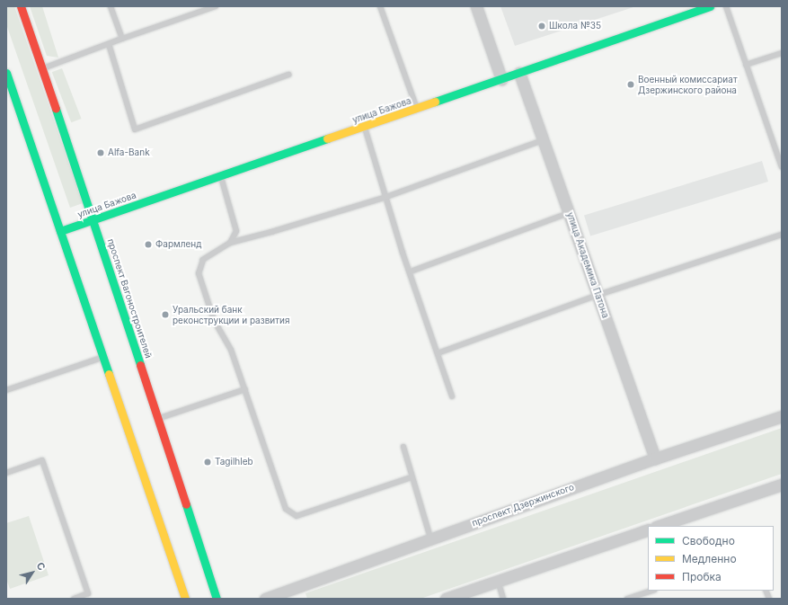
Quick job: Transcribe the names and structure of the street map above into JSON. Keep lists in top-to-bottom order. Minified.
{"streets":{"main road":["улица Бажова","проспект Вагоностроителей"],"street":["улица Академика Патона","проспект Дзержинского"]},"crossings":[["улица Бажова","улица Академика Патона"],["улица Бажова","проспект Вагоностроителей"],["улица Академика Патона","проспект Дзержинского"]],"places":["Школа №35","Военный комиссариат Дзержинского района","Alfa-Bank","Фармленд","Уральский банк реконструкции и развития","Tagilhleb"],"legend":["Свободно","Медленно","Пробка"],"north":"top right"}
